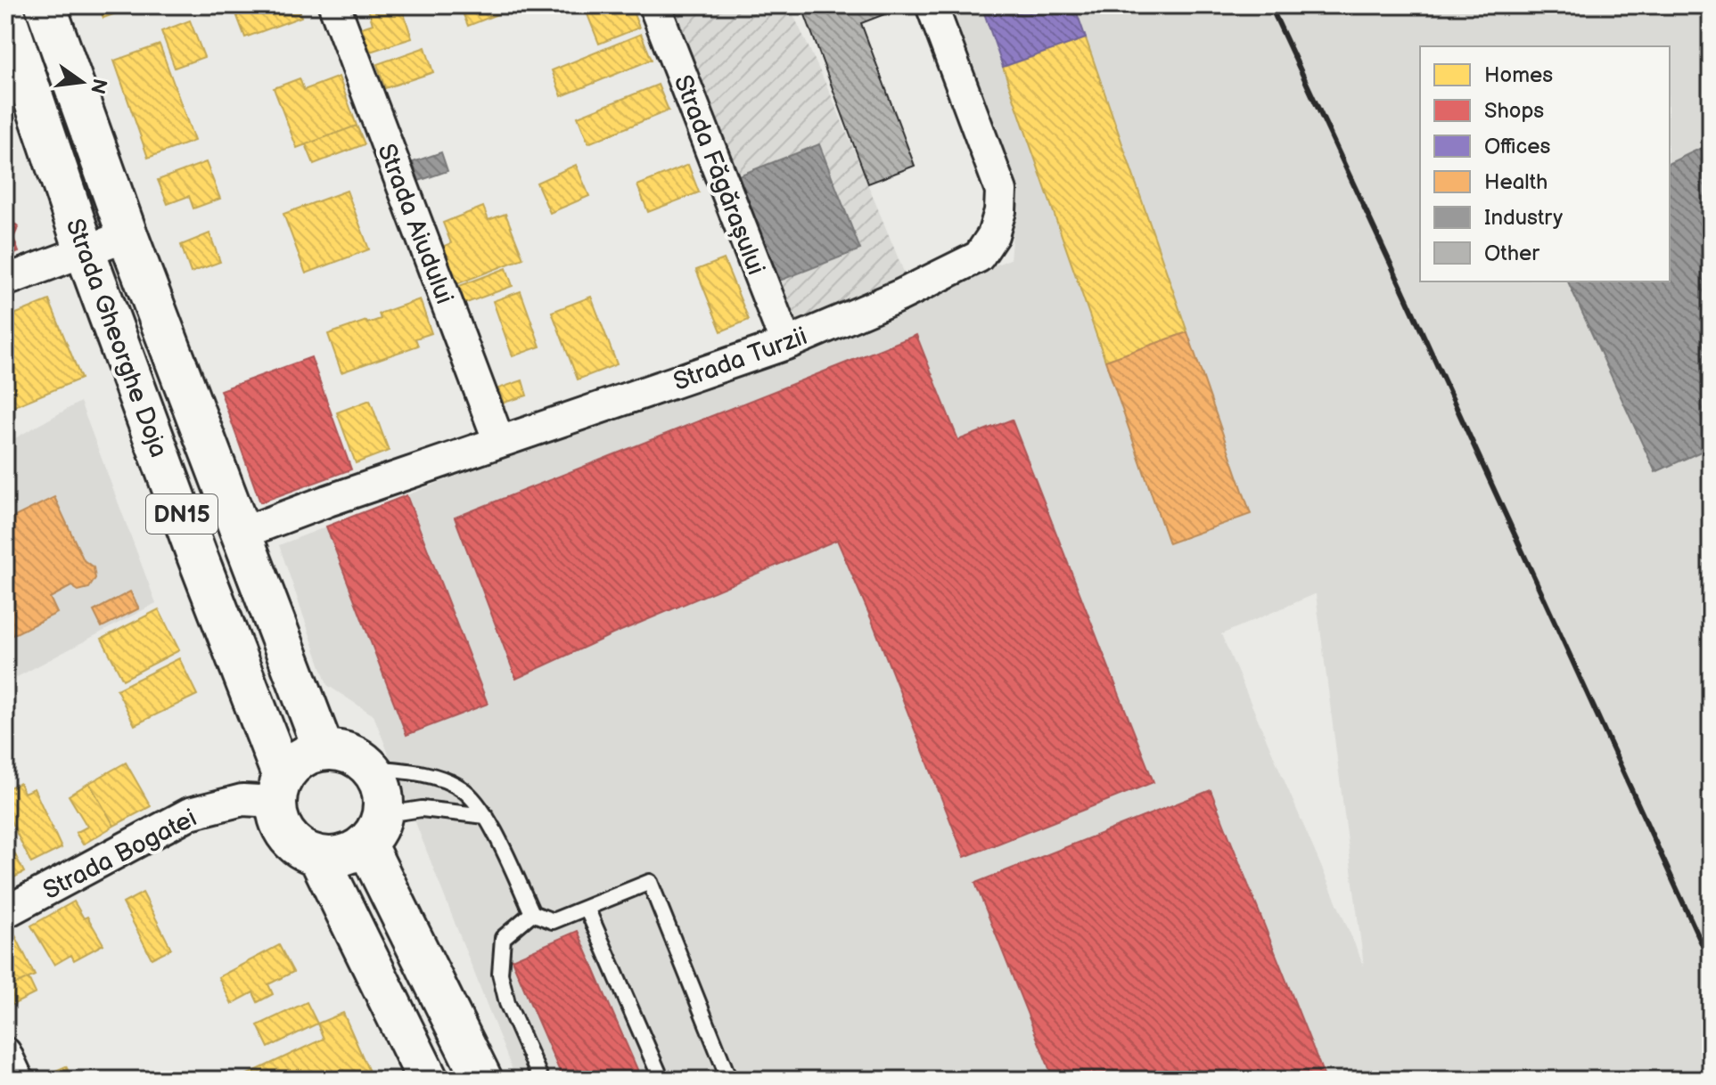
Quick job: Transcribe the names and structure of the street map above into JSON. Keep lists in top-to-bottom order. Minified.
{"streets":{"main road":["Strada Gheorghe Doja","DN15"],"street":["Strada Făgărașului","Strada Aiudului","Strada Turzii","Strada Bogatei"]},"crossings":[["Strada Făgărașului","Strada Turzii"],["Strada Aiudului","Strada Turzii"],["Strada Gheorghe Doja","Strada Turzii"],["Strada Gheorghe Doja","Strada Bogatei"]],"legend":["Homes","Shops","Offices","Health","Industry","Other"],"north":"right"}
